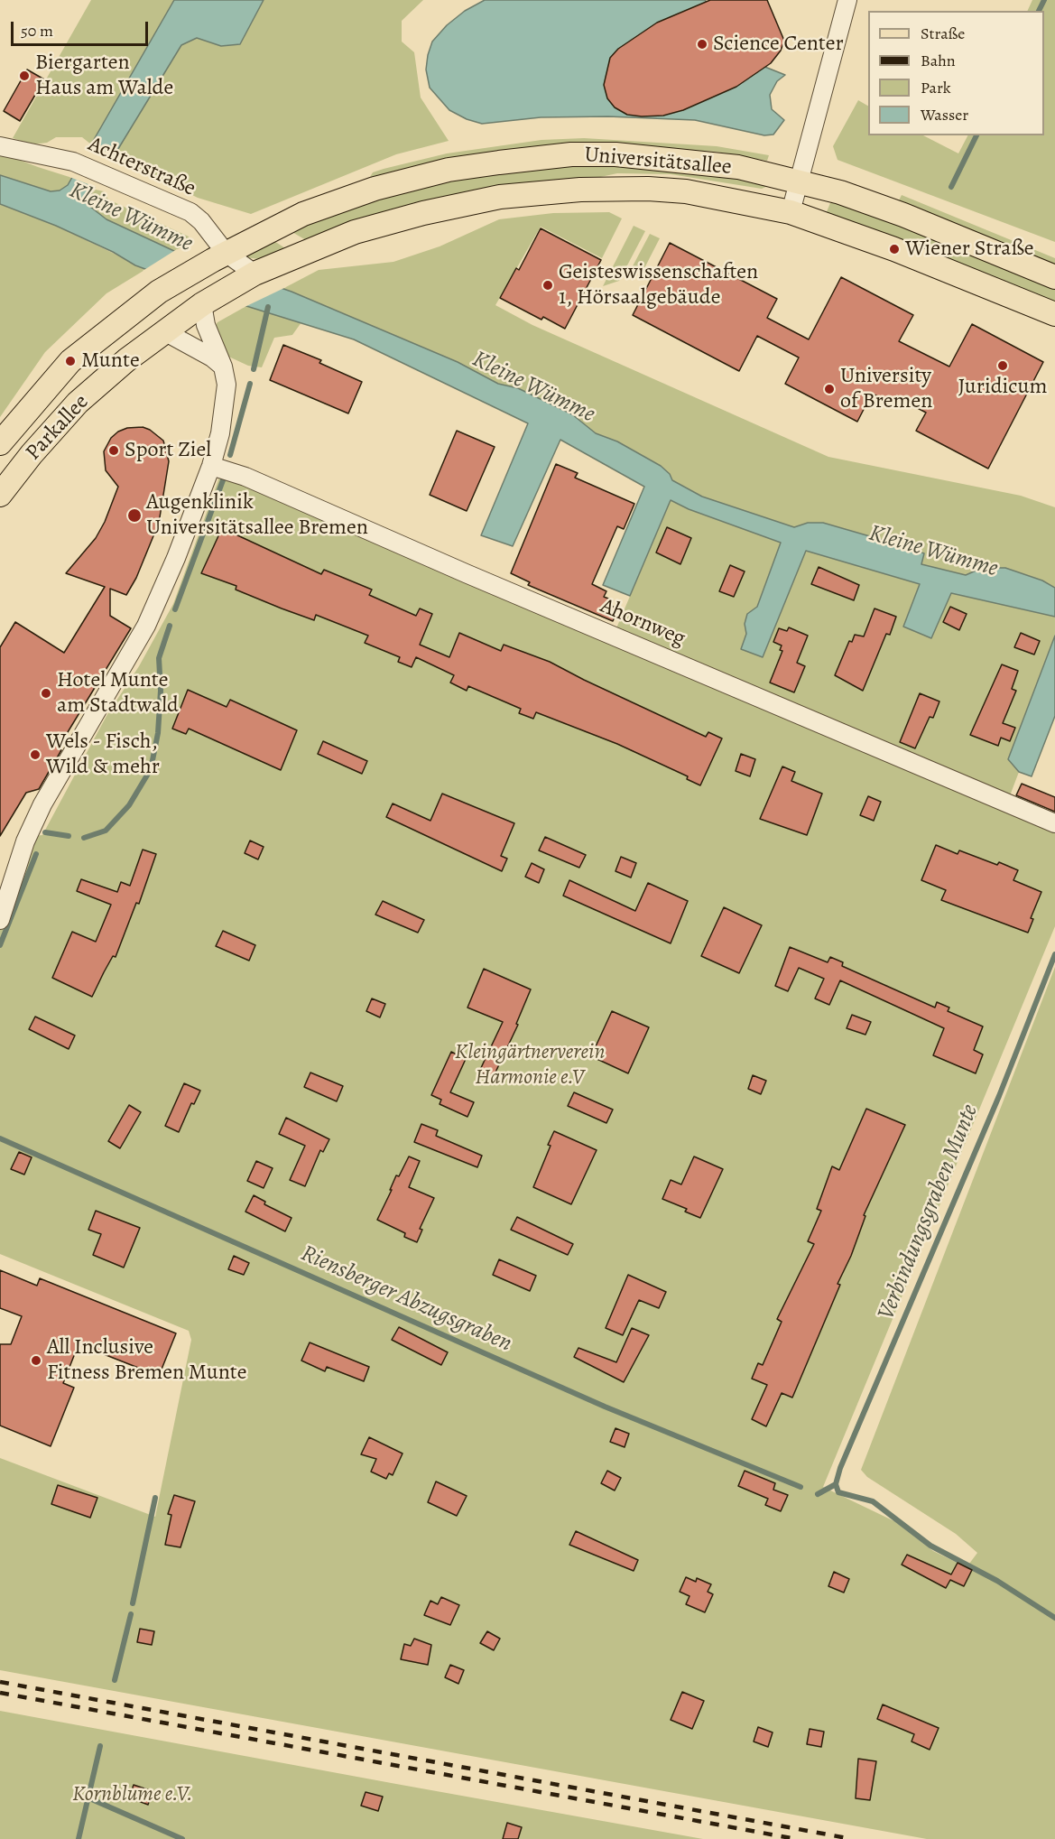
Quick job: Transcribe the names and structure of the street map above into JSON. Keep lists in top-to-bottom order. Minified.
{"streets":{"main road":["Universitätsallee","Parkallee"],"street":["Achterstraße","Ahornweg"]},"crossings":[["Universitätsallee","Achterstraße"],["Universitätsallee","Parkallee"],["Achterstraße","Parkallee"]],"water":["Kleine Wümme","Verbindungsgraben Munte","Riensberger Abzugsgraben"],"parks":["Kleingärtnerverein Harmonie e.V","Kornblume e.V."],"places":["Science Center","Biergarten Haus am Walde","Wiener Straße","Geisteswissenschaften 1, Hörsaalgebäude","Munte","Juridicum","University of Bremen","Sport Ziel","Augenklinik Universitätsallee Bremen","Hotel Munte am Stadtwald","Wels - Fisch, Wild & mehr","All Inclusive Fitness Bremen Munte"],"legend":["Straße","Bahn","Park","Wasser"],"scale_bar":"50 m"}
